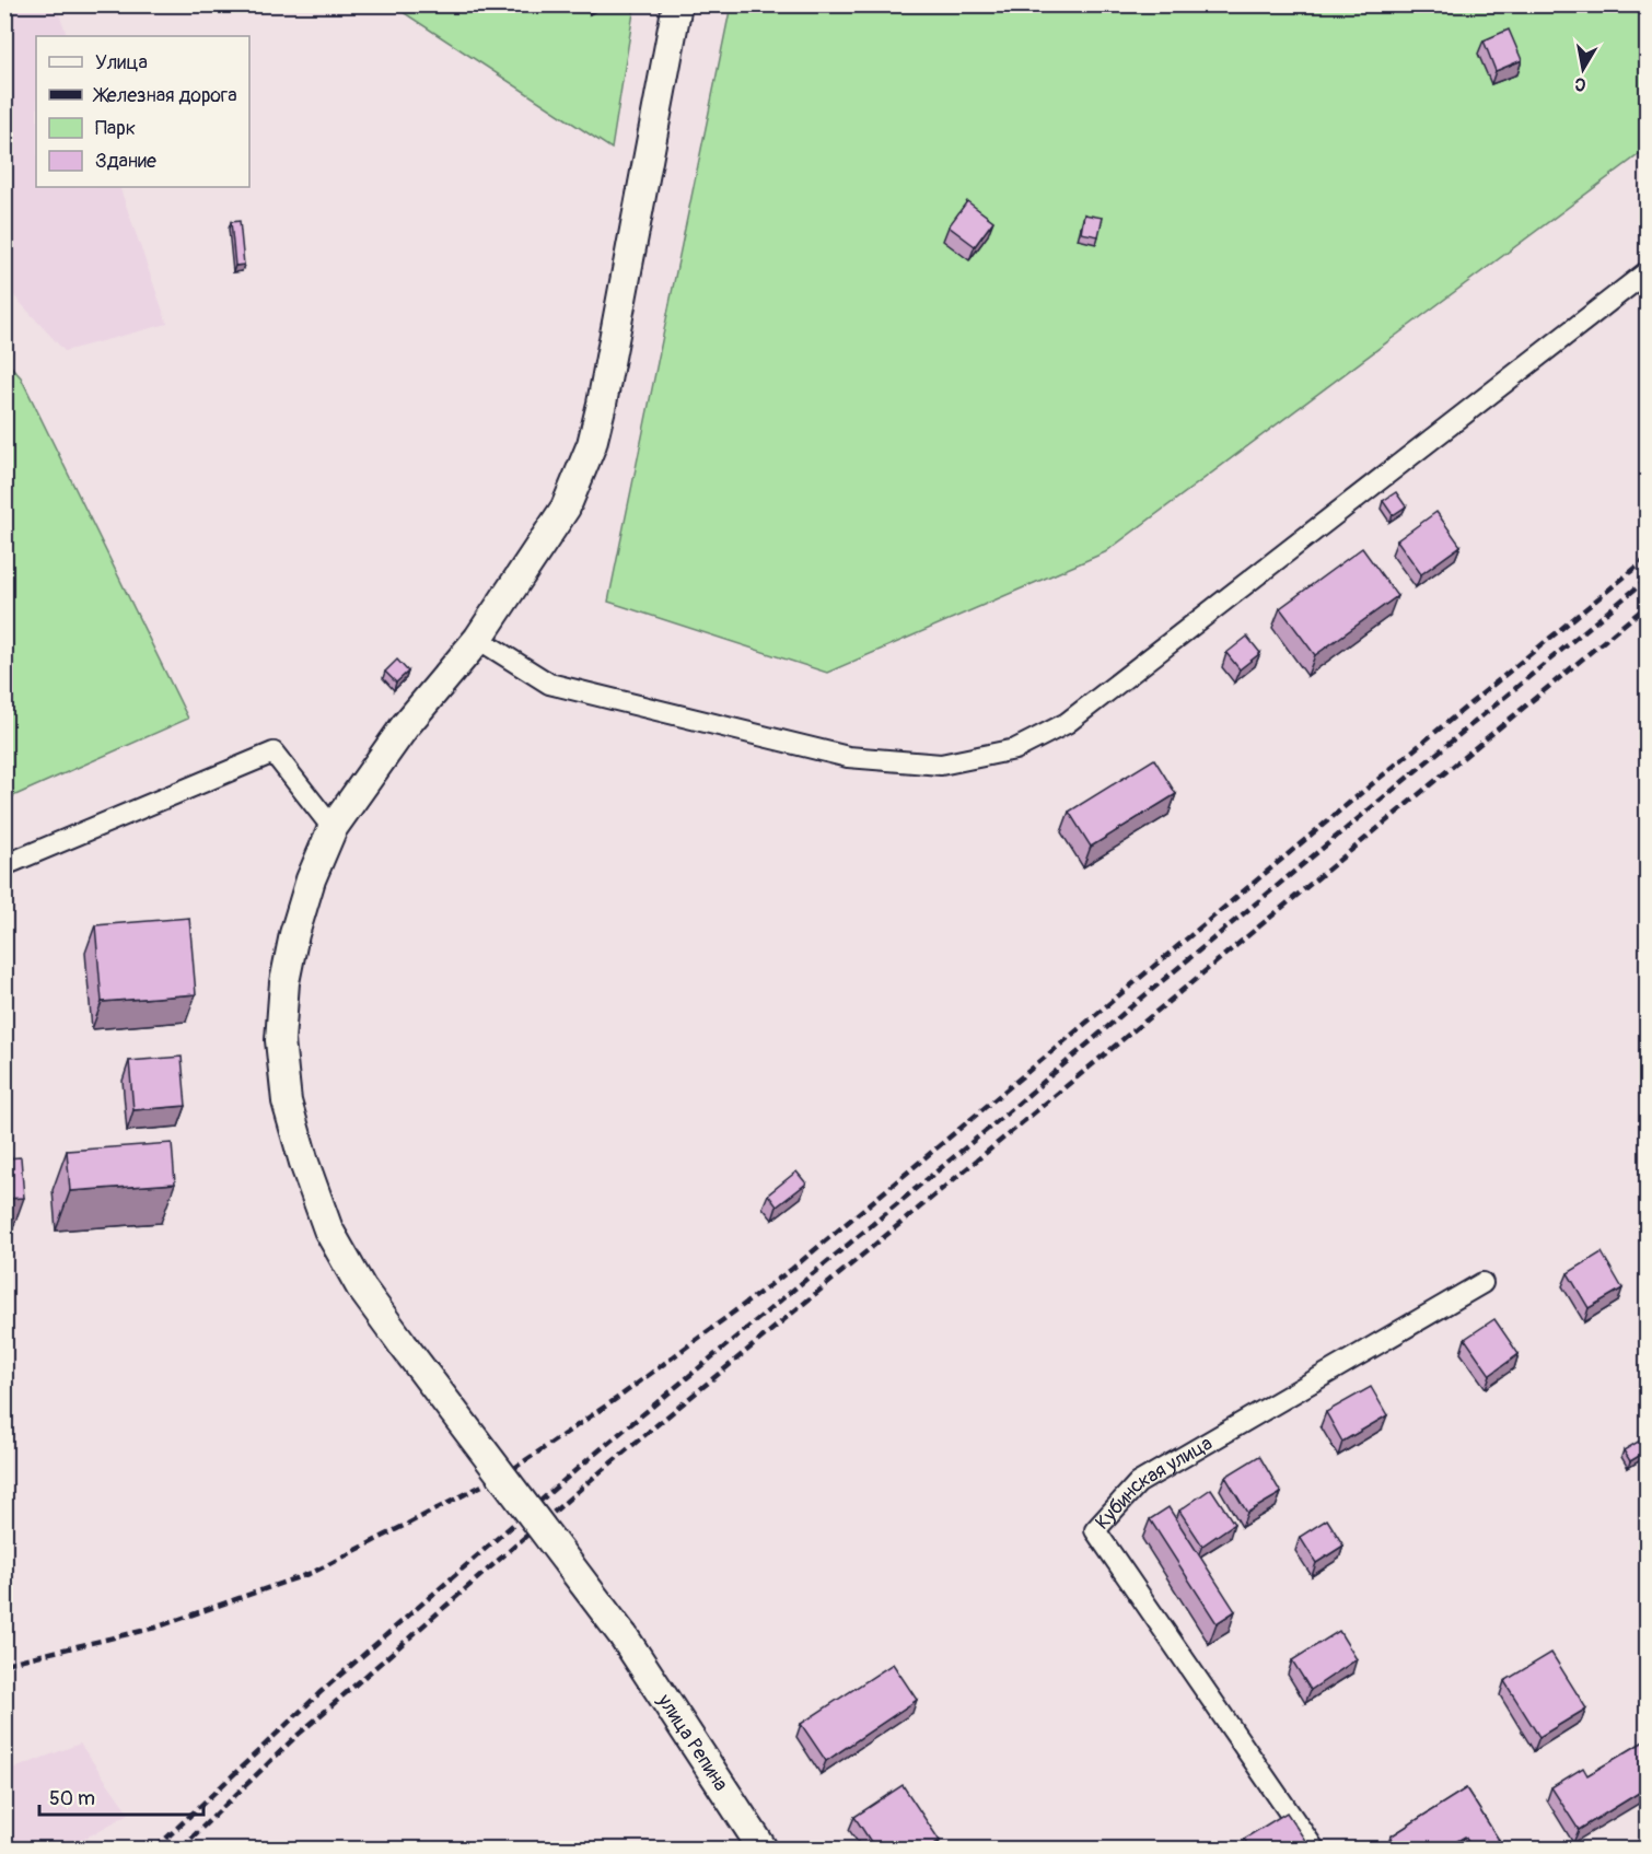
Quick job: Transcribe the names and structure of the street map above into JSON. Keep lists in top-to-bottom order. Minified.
{"streets":{"main road":["улица Репина"],"street":["Кубинская улица"]},"legend":["Улица","Железная дорога","Парк","Здание"],"scale_bar":"50 m","north":"bottom"}
